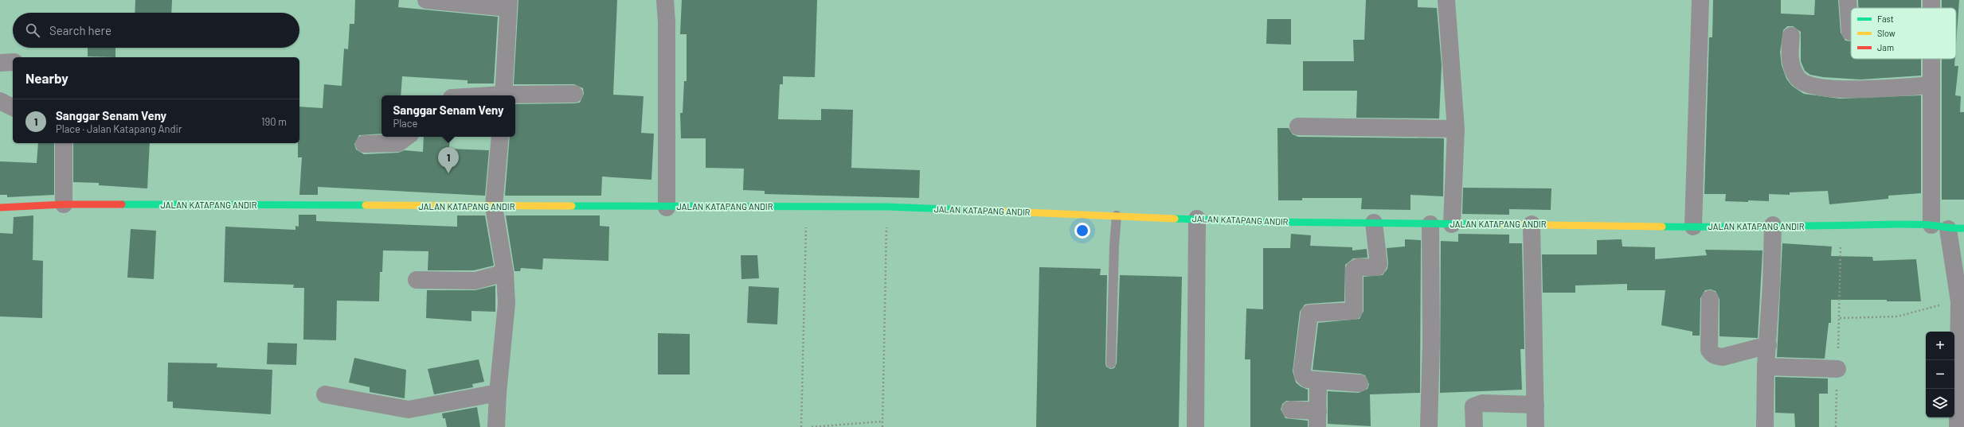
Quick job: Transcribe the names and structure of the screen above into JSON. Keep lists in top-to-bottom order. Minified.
{"streets":{"street":["JALAN KATAPANG ANDIR"]},"legend":["Fast","Slow","Jam"],"page":{"search":"Search here","heading":"Nearby","popup":["Sanggar Senam Veny","Place"],"list":[{"mark":"1","name":"Sanggar Senam Veny","note":"Place · Jalan Katapang Andir","value":"190 m"}],"pins":"1","map_buttons":["+","−"]}}
